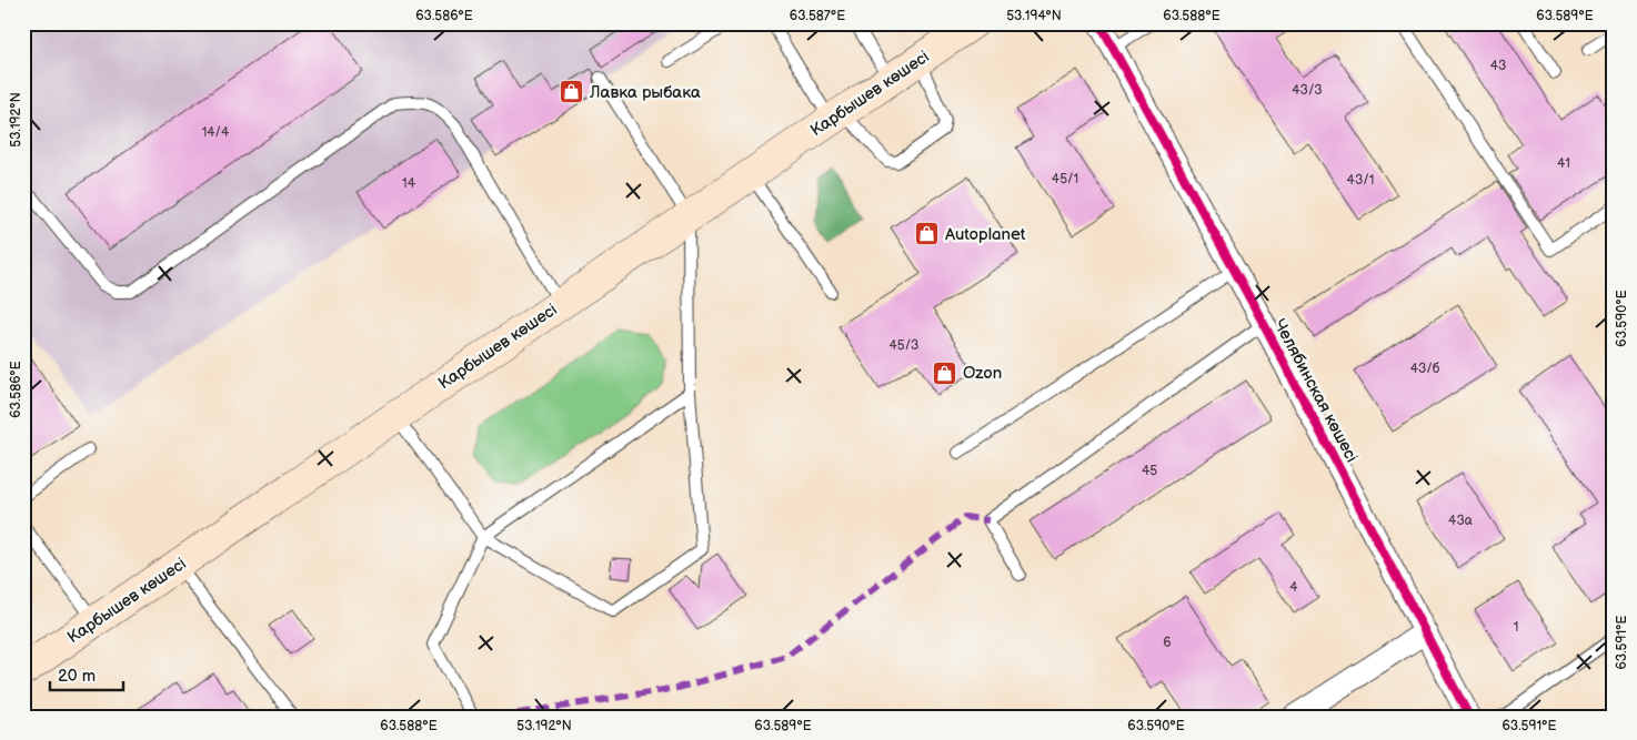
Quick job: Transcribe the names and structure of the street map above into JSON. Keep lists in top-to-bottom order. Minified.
{"streets":{"main road":["Карбышев көшесі"],"street":["Челябинская көшесі"]},"places":{"shop":["Лавка рыбака","Autoplanet","Ozon"]},"house_numbers":["43","43/3","14/4","41","45/1","43/1","14","45/3","43/б","45","43а","4","1","6"],"scale_bar":"20 m","coordinates":["63.586°E","63.587°E","53.194°N","63.588°E","63.589°E","53.192°N","63.590°E","63.591°E"]}
